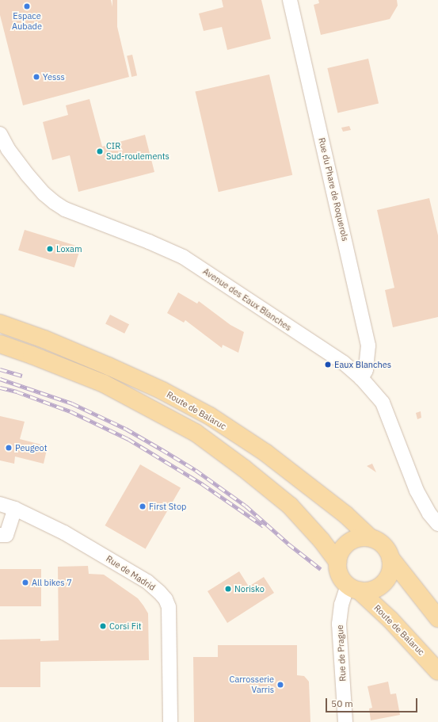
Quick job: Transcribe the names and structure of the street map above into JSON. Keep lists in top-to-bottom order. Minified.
{"streets":{"main road":["Route de Balaruc"],"street":["Rue du Phare de Roquerols","Avenue des Eaux Blanches","Rue de Madrid","Rue de Prague"]},"crossings":[["Rue du Phare de Roquerols","Avenue des Eaux Blanches"],["Route de Balaruc","Rue de Prague"]],"places":["Espace Aubade","Yesss","CIR Sud-roulements","Loxam","Eaux Blanches","Peugeot","First Stop","All bikes 7","Norisko","Corsi Fit","Carrosserie Varris"],"scale_bar":"50 m"}
